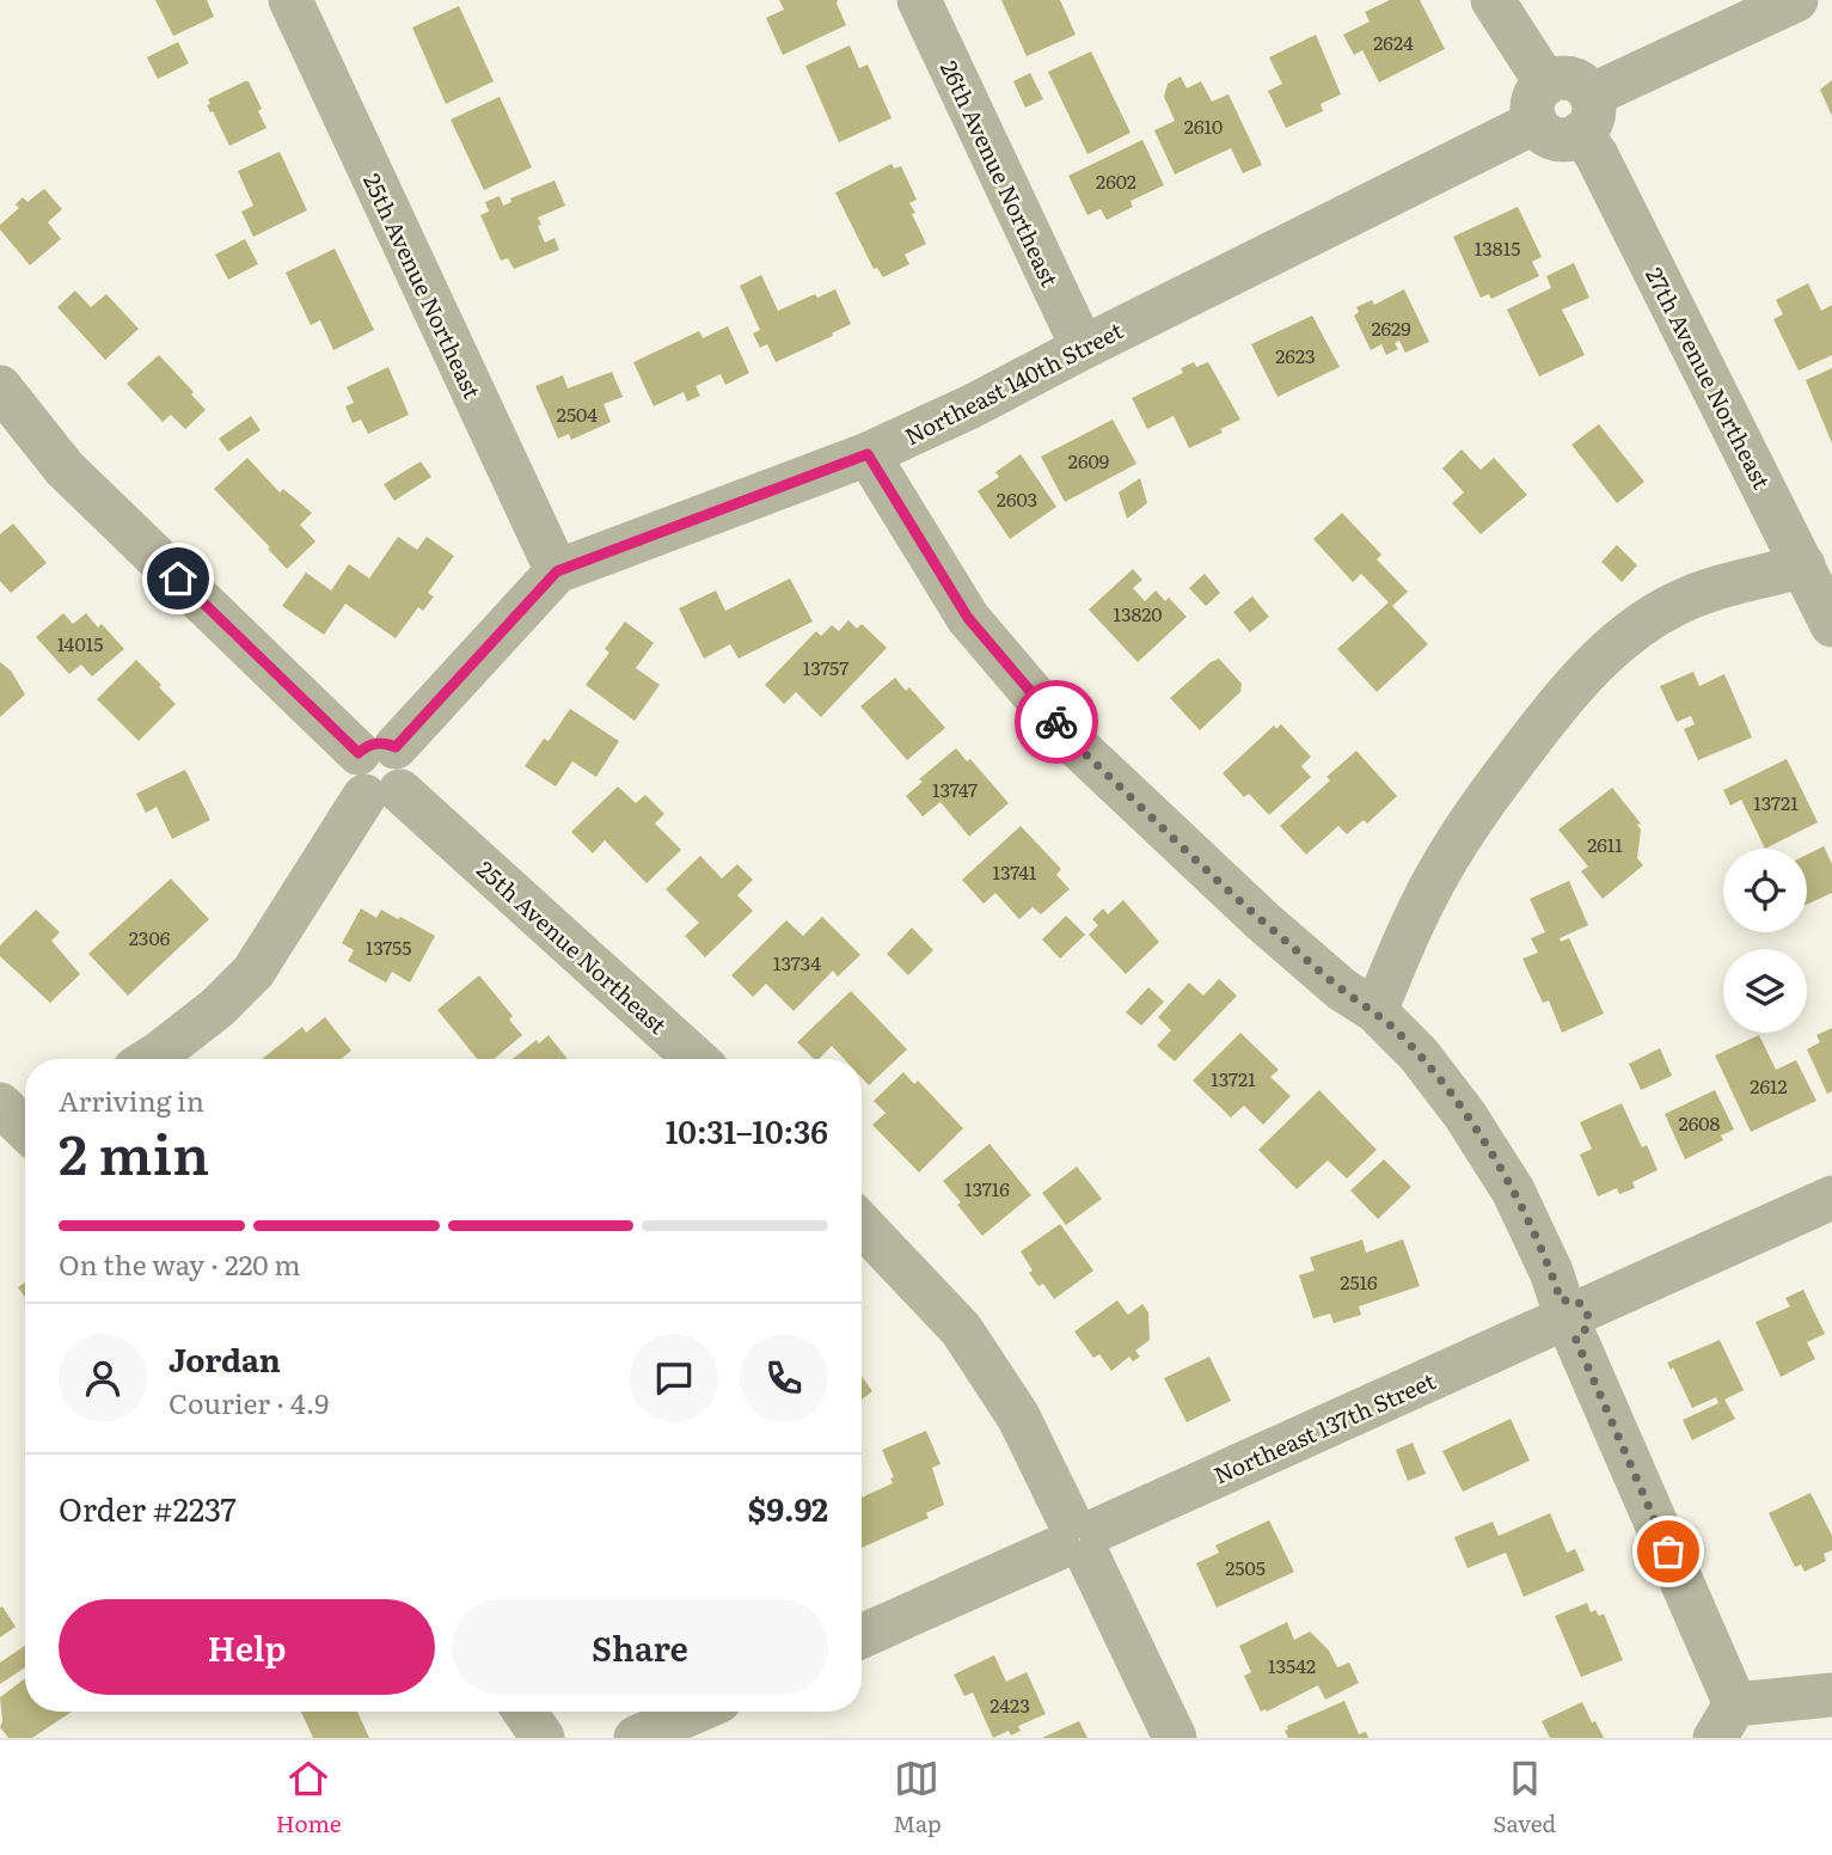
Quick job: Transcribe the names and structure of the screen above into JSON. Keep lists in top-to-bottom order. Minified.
{"streets":{"street":["26th Avenue Northeast","25th Avenue Northeast","27th Avenue Northeast","Northeast 140th Street","Northeast 137th Street"]},"crossings":[["26th Avenue Northeast","Northeast 140th Street"],["25th Avenue Northeast","Northeast 140th Street"]],"house_numbers":["2624","2610","2602","13815","2629","2623","2504","2609","2603","13820","14015","13757","13747","13721","2611","13741","2306","13755","13734","13721","2612","2608","13716","2516","2505","13542","2423"],"page":{"heading":["2 min","Arriving in","10:31–10:36"],"panel":["Jordan","Courier · 4.9","Order #2237","$9.92"],"bar":"On the way · 220 m","buttons":["Help","Share"],"tabs":["Home","Map","Saved"]}}
